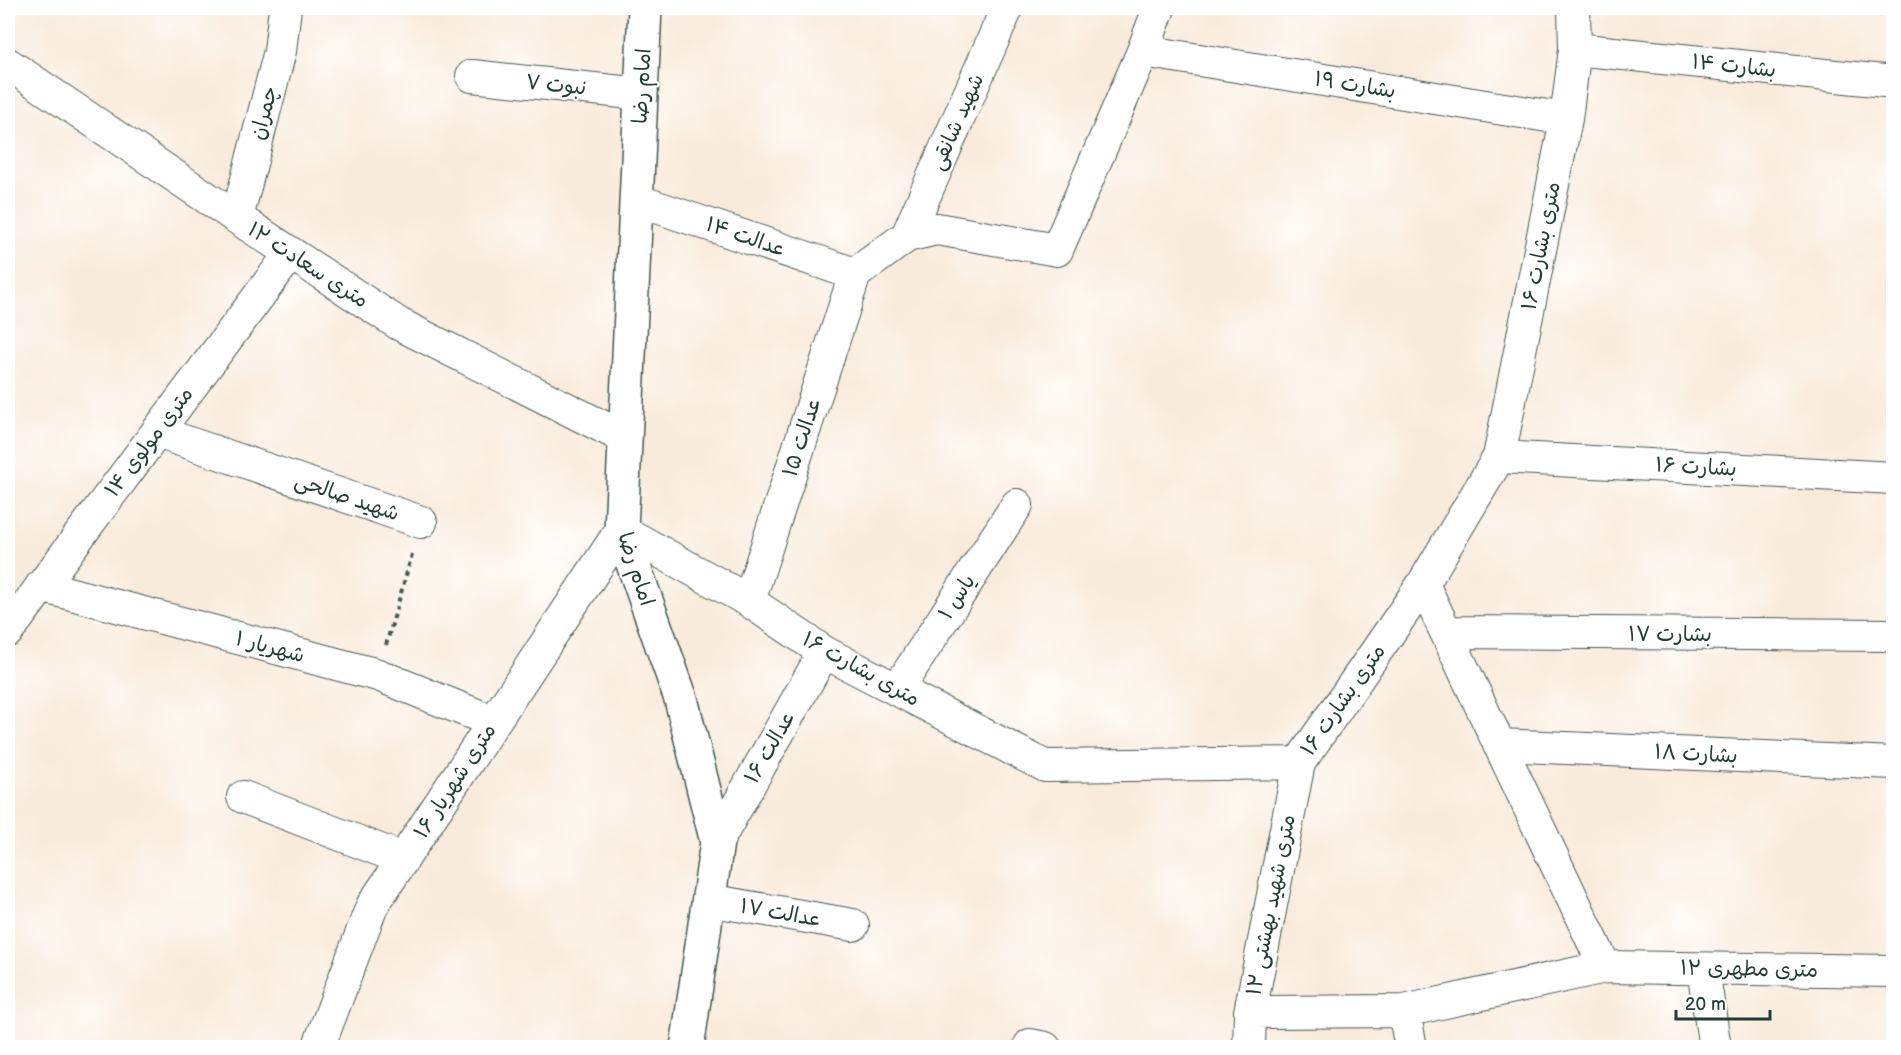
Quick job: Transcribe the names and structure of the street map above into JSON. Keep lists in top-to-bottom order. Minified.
{"streets":{"street":["بشارت ۱۴","نبوت ۷","بشارت ۱۹","امام رضا","چمران","شهید شانقی","عدالت ۱۴","۱۶ متری بشارت","۱۲ متری سعادت","عدالت ۱۵","۱۴ متری مولوی","بشارت ۱۶","شهید صالحی","یاس ۱","بشارت ۱۷","شهریار ۱","عدالت ۱۶","بشارت ۱۸","۱۶ متری شهریار","۱۲ متری شهید بهشتی","عدالت ۱۷","۱۲ متری مطهری"]},"crossings":[["بشارت ۱۴","۱۶ متری بشارت"],["نبوت ۷","امام رضا"],["بشارت ۱۹","۱۶ متری بشارت"],["امام رضا","عدالت ۱۴"],["امام رضا","۱۶ متری بشارت"],["امام رضا","۱۲ متری سعادت"],["امام رضا","عدالت ۱۶"],["امام رضا","۱۶ متری شهریار"],["امام رضا","عدالت ۱۷"],["چمران","۱۲ متری سعادت"],["عدالت ۱۴","عدالت ۱۵"],["۱۶ متری بشارت","عدالت ۱۵"],["۱۶ متری بشارت","بشارت ۱۶"],["۱۶ متری بشارت","یاس ۱"],["۱۶ متری بشارت","عدالت ۱۶"],["۱۶ متری بشارت","۱۶ متری شهریار"],["۱۶ متری بشارت","۱۲ متری شهید بهشتی"],["۱۲ متری سعادت","۱۴ متری مولوی"],["۱۴ متری مولوی","شهید صالحی"],["۱۴ متری مولوی","شهریار ۱"],["شهید صالحی","شهریار ۱"],["شهریار ۱","۱۶ متری شهریار"],["۱۲ متری شهید بهشتی","۱۲ متری مطهری"]],"scale_bar":"20 m"}
